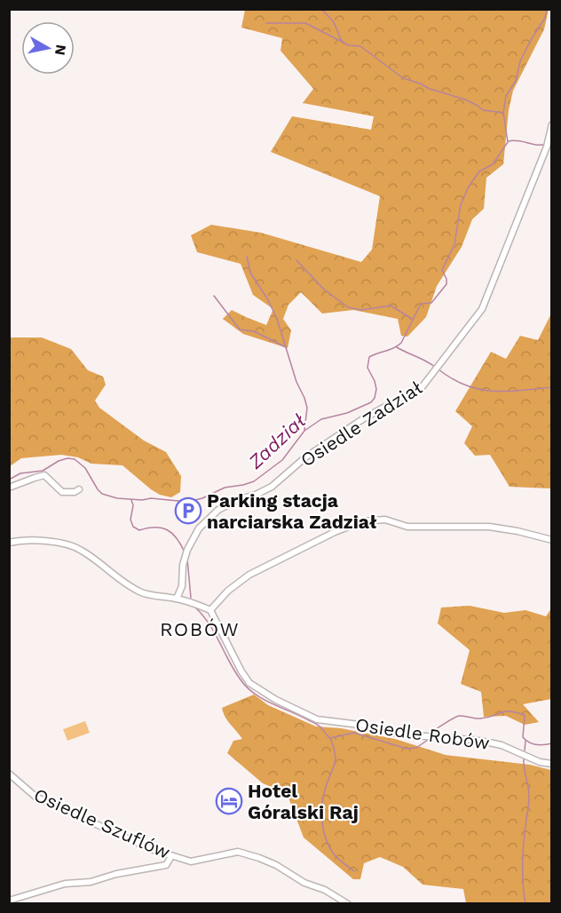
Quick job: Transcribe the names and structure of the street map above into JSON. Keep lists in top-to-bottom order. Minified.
{"streets":{"street":["Osiedle Zadział","Osiedle Robów","Osiedle Szuflów"]},"districts":["ROBÓW"],"water":["Zadział"],"places":{"parking":["Parking stacja narciarska Zadział"],"hotel":["Hotel Góralski Raj"]},"north":"right"}
